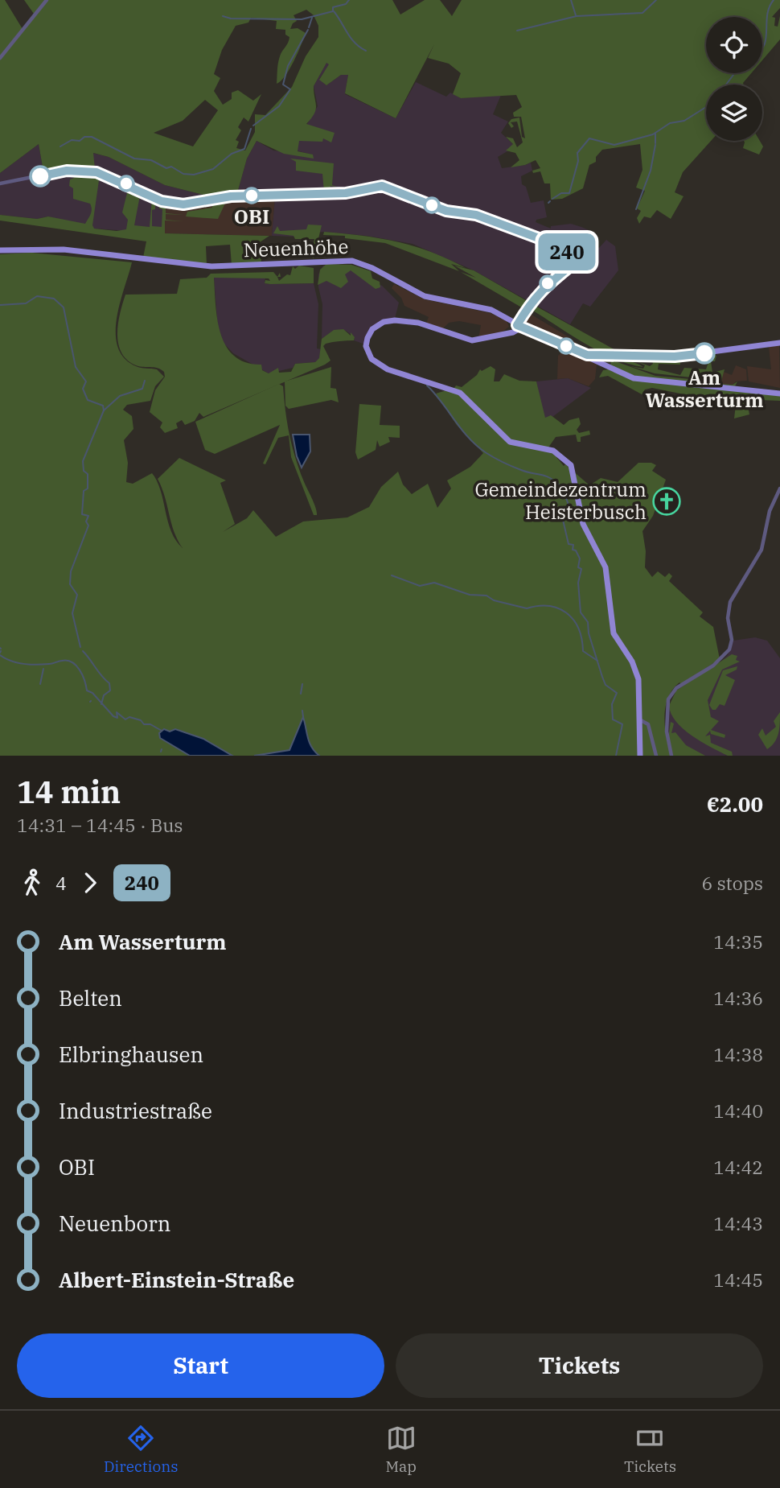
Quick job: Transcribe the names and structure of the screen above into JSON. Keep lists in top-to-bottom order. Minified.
{"streets":{"main road":["Neuenhöhe"]},"places":{"other":["OBI","Am Wasserturm"],"church":["Gemeindezentrum Heisterbusch"]},"lines":["bus line 240"],"page":{"on_map":"240","heading":["14 min","14:31 – 14:45 · Bus","€2.00"],"legs":["4","240","6 stops"],"list":[{"name":"Am Wasserturm","value":"14:35"},{"name":"Belten","value":"14:36"},{"name":"Elbringhausen","value":"14:38"},{"name":"Industriestraße","value":"14:40"},{"name":"OBI","value":"14:42"},{"name":"Neuenborn","value":"14:43"},{"name":"Albert-Einstein-Straße","value":"14:45"}],"buttons":["Start","Tickets"],"tabs":["Directions","Map","Tickets"]}}
